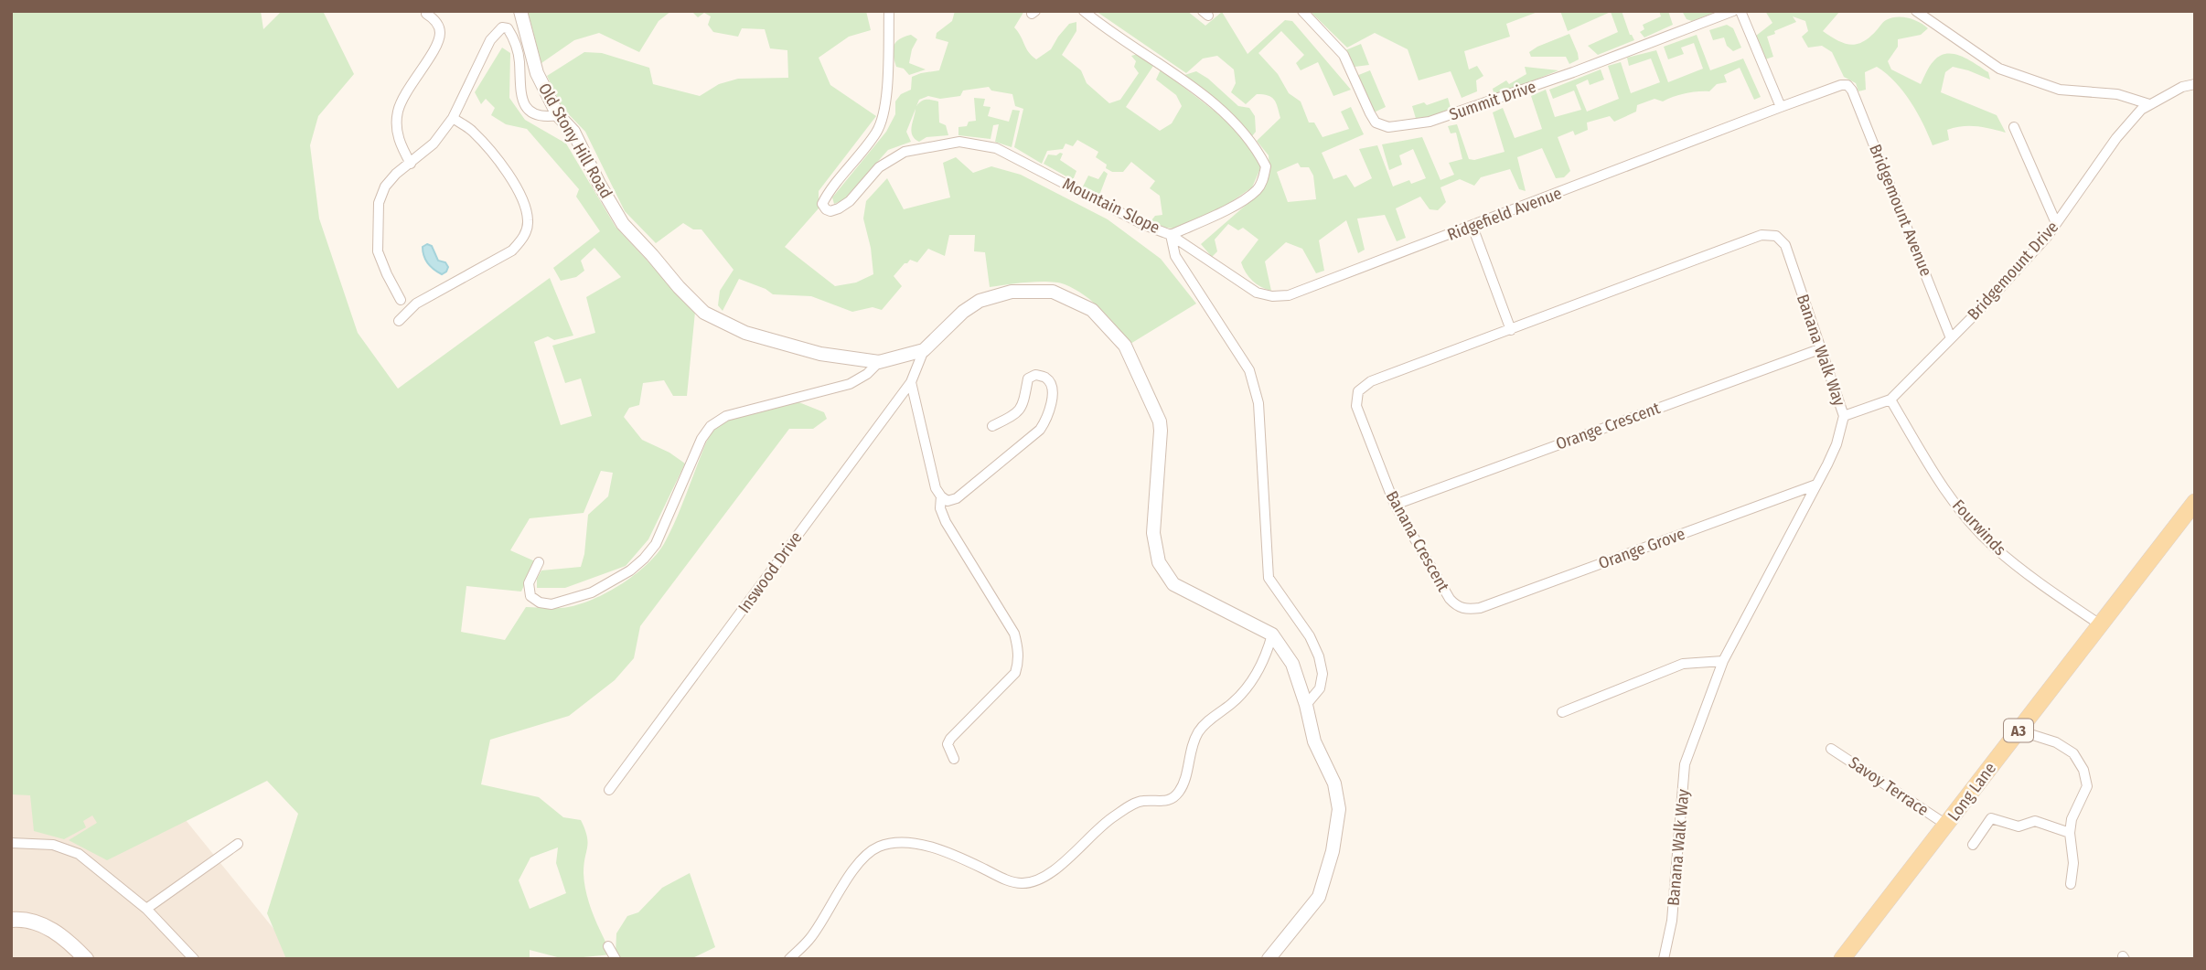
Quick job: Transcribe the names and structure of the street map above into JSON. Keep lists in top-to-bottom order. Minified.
{"streets":{"main road":["A3","Long Lane"],"street":["Summit Drive","Old Stony Hill Road","Mountain Slope","Bridgemount Avenue","Ridgefield Avenue","Bridgemount Drive","Banana Walk Way","Orange Crescent","Fourwinds","Banana Crescent","Orange Grove","Inswood Drive","Savoy Terrace"]},"crossings":[["Old Stony Hill Road","Mountain Slope"],["Old Stony Hill Road","Inswood Drive"],["Mountain Slope","Ridgefield Avenue"],["Bridgemount Avenue","Ridgefield Avenue"],["Bridgemount Avenue","Bridgemount Drive"],["Bridgemount Drive","Banana Walk Way"],["Bridgemount Drive","Fourwinds"],["Banana Walk Way","Orange Crescent"],["Banana Walk Way","Banana Crescent"],["Banana Walk Way","Orange Grove"],["Orange Crescent","Banana Crescent"],["Fourwinds","Long Lane"],["Banana Crescent","Orange Grove"],["Savoy Terrace","Long Lane"]]}
